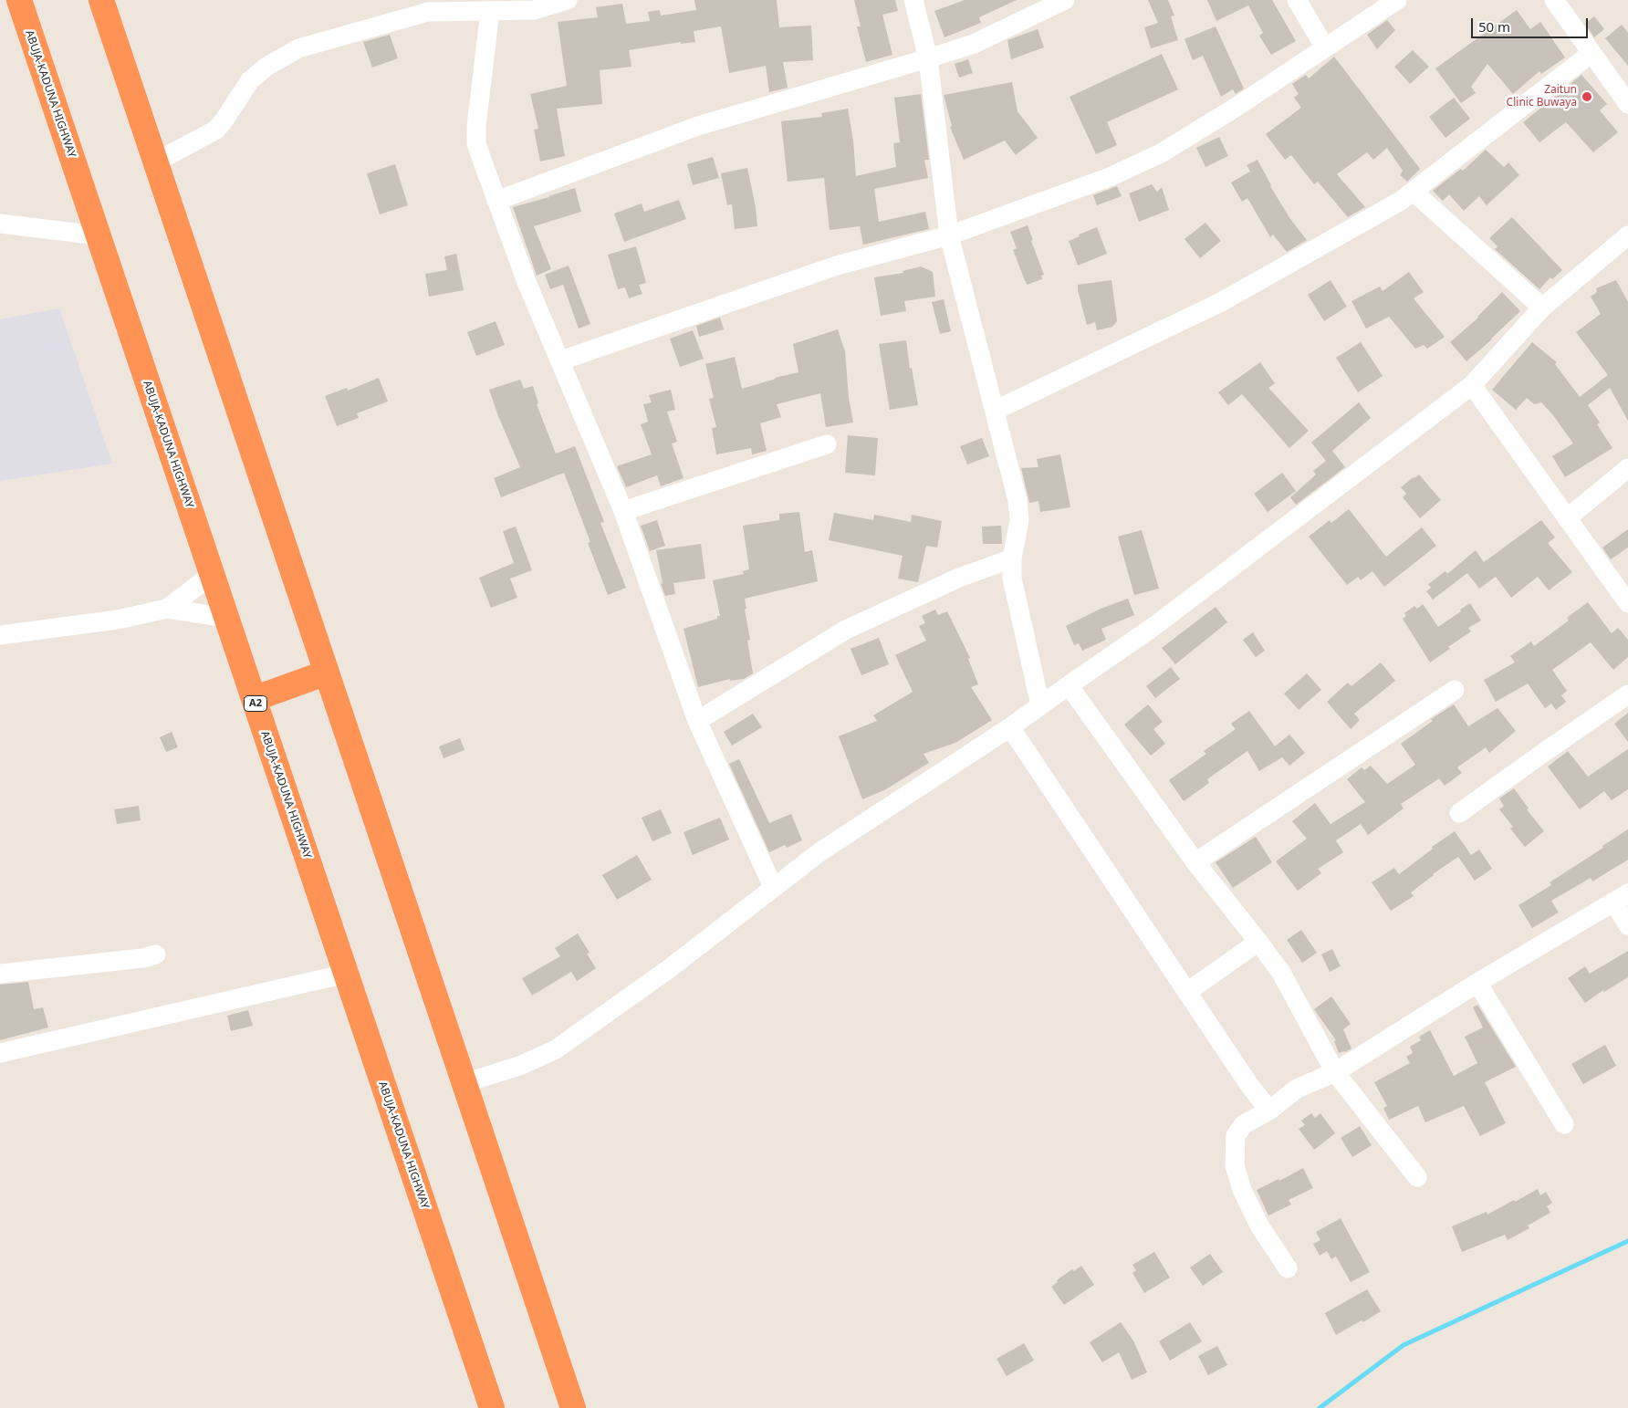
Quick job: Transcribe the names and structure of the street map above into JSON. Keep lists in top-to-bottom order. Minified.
{"streets":{"highway":["ABUJA-KADUNA HIGHWAY","A2"]},"places":["Zaitun Clinic Buwaya"],"scale_bar":"50 m"}
